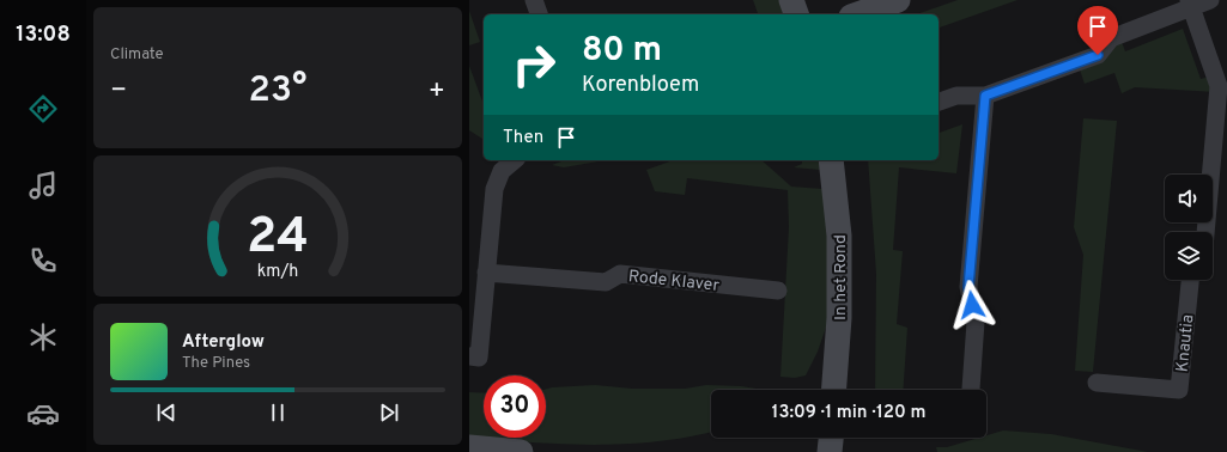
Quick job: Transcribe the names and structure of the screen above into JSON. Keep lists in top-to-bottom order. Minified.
{"streets":{"street":["In het Rond","Rode Klaver","Knautia"]},"page":{"tabs":"13:08","tile":"Climate","turn":["80 m","Korenbloem"],"heat":["−","23°","+"],"then":"Then","song":["Afterglow","The Pines"],"limit":"30","trip":"13:09 · 1 min · 120 m","gauge":["24","km/h"]}}
